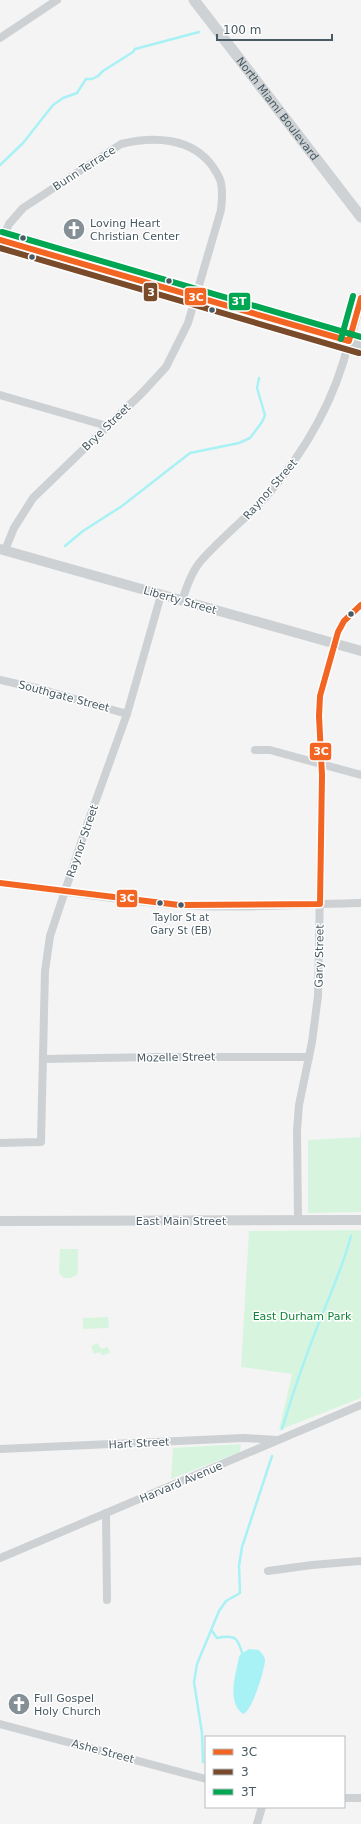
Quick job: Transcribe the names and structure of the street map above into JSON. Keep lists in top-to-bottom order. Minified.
{"streets":{"main road":["North Miami Boulevard"],"street":["Bunn Terrace","Brye Street","Raynor Street","Liberty Street","Southgate Street","Gary Street","Mozelle Street","East Main Street","Hart Street","Harvard Avenue","Ashe Street"]},"crossings":[["Bunn Terrace","Brye Street"],["Brye Street","Liberty Street"],["Raynor Street","Liberty Street"],["Raynor Street","Southgate Street"],["Raynor Street","Mozelle Street"],["Liberty Street","Gary Street"],["Gary Street","Mozelle Street"],["Gary Street","East Main Street"],["Hart Street","Harvard Avenue"]],"parks":["East Durham Park"],"places":{"church":["Loving Heart Christian Center","Full Gospel Holy Church"],"other":["Taylor St at Gary St (EB)"]},"lines":["transit line 3T","transit line 3C","transit line 3"],"legend":["3C","3","3T"],"scale_bar":"100 m"}
